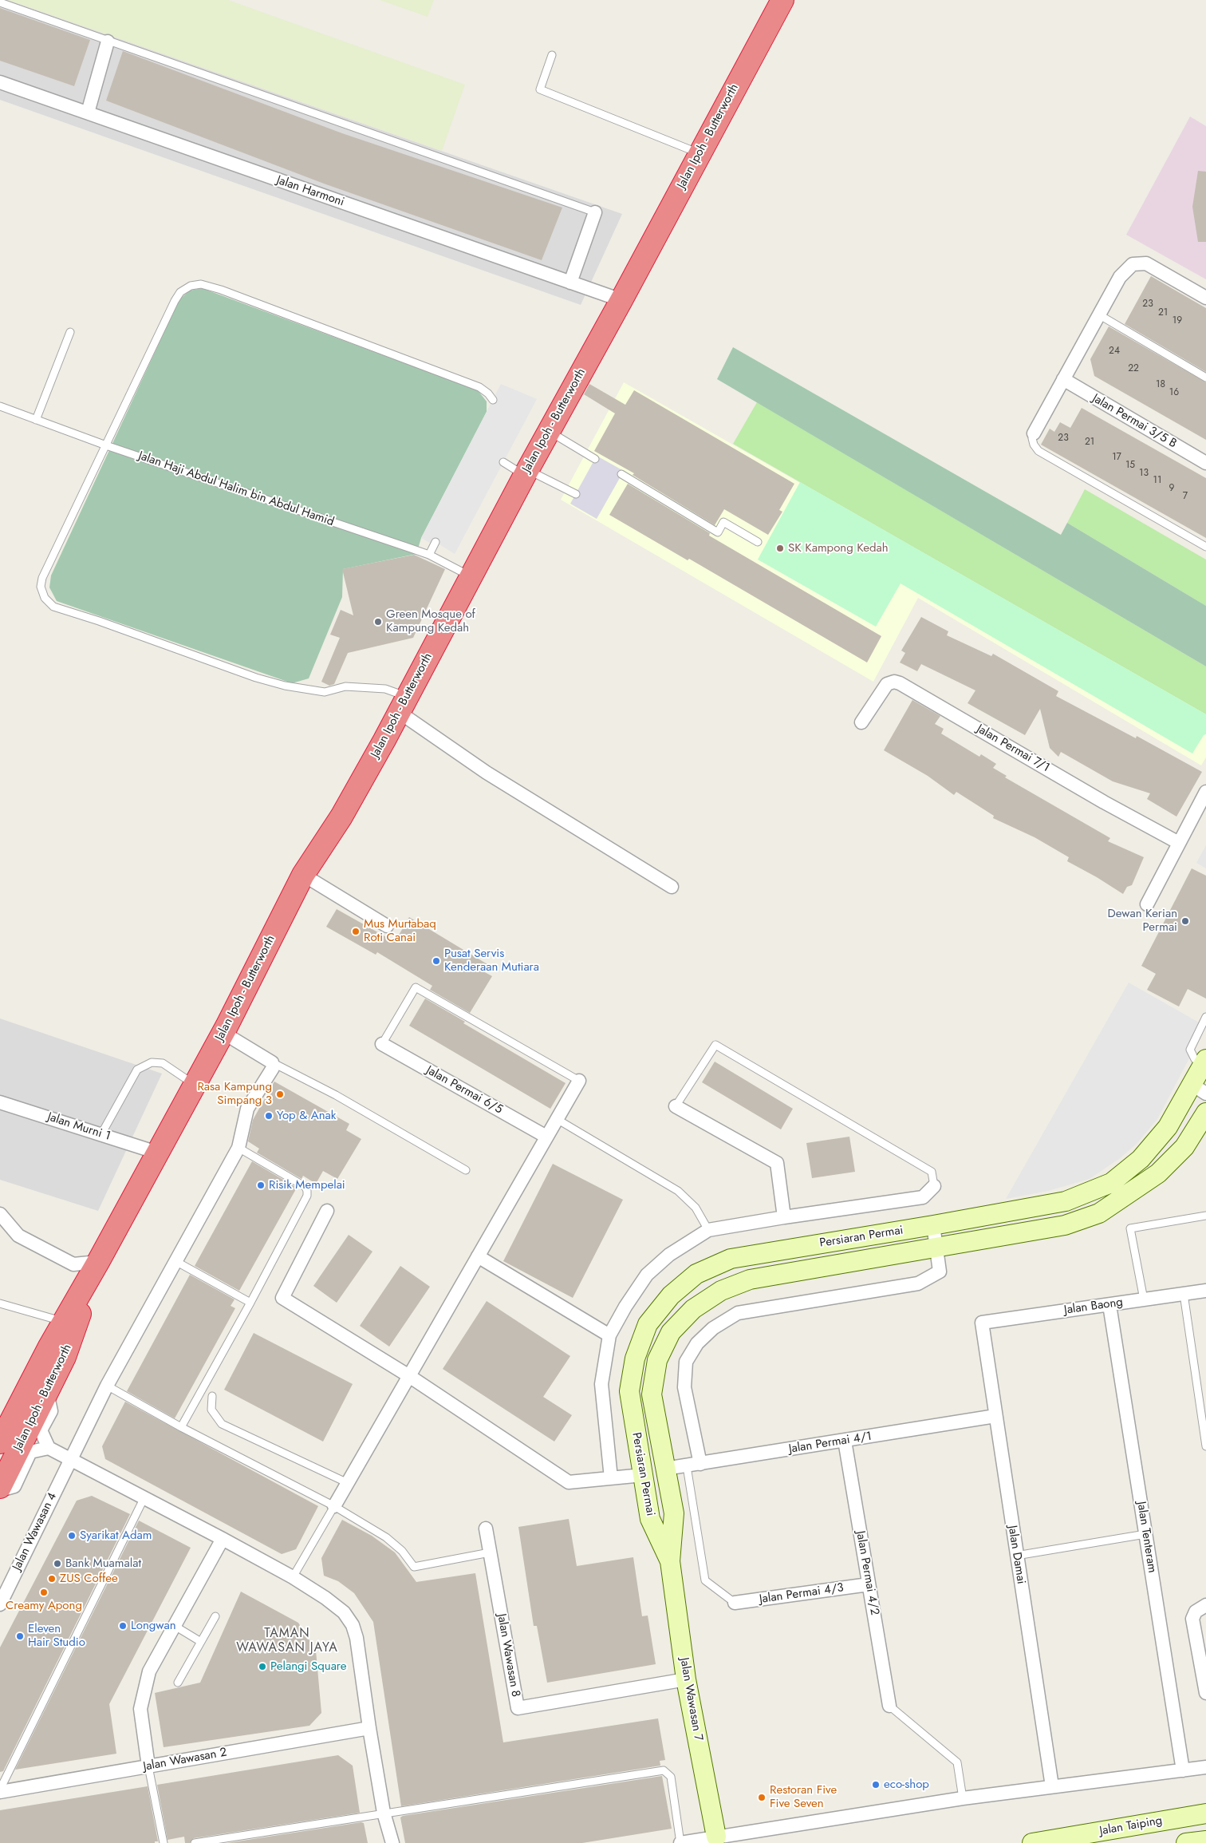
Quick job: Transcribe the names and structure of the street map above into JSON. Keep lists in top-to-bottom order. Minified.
{"streets":{"highway":["Jalan Ipoh - Butterworth"],"street":["Jalan Harmoni","Jalan Permai 3/5 B","Jalan Permai 7/1","Jalan Permai 6/5","Jalan Murni 1","Persiaran Permai","Jalan Baong","Jalan Permai 4/1","Jalan Wawasan 4","Jalan Tenteram","Jalan Damai","Jalan Permai 4/2","Jalan Permai 4/3","Jalan Wawasan 8","Jalan Wawasan 7","Jalan Wawasan 2","Jalan Taiping"],"lane":["Jalan Haji Abdul Halim bin Abdul Hamid"]},"crossings":[["Jalan Ipoh - Butterworth","Jalan Harmoni"],["Jalan Ipoh - Butterworth","Jalan Haji Abdul Halim bin Abdul Hamid"],["Jalan Ipoh - Butterworth","Jalan Murni 1"],["Persiaran Permai","Jalan Permai 4/1"],["Persiaran Permai","Jalan Wawasan 7"],["Jalan Baong","Jalan Tenteram"],["Jalan Baong","Jalan Damai"],["Jalan Permai 4/1","Jalan Damai"],["Jalan Permai 4/1","Jalan Permai 4/2"],["Jalan Permai 4/2","Jalan Permai 4/3"],["Jalan Wawasan 8","Jalan Wawasan 7"]],"districts":["TAMAN WAWASAN JAYA"],"places":["SK Kampong Kedah","Green Mosque of Kampung Kedah","Dewan Kerian Permai","Mus Murtabaq Roti Canai","Pusat Servis Kenderaan Mutiara","Rasa Kampung Simpang 3","Yop & Anak","Risik Mempelai","Syarikat Adam","Bank Muamalat","ZUS Coffee","Creamy Apong","Longwan","Eleven Hair Studio","Pelangi Square","eco-shop","Restoran Five Five Seven"],"house_numbers":["23","21","19","24","22","18","16","23","21","17","15","13","11","9","7"]}
